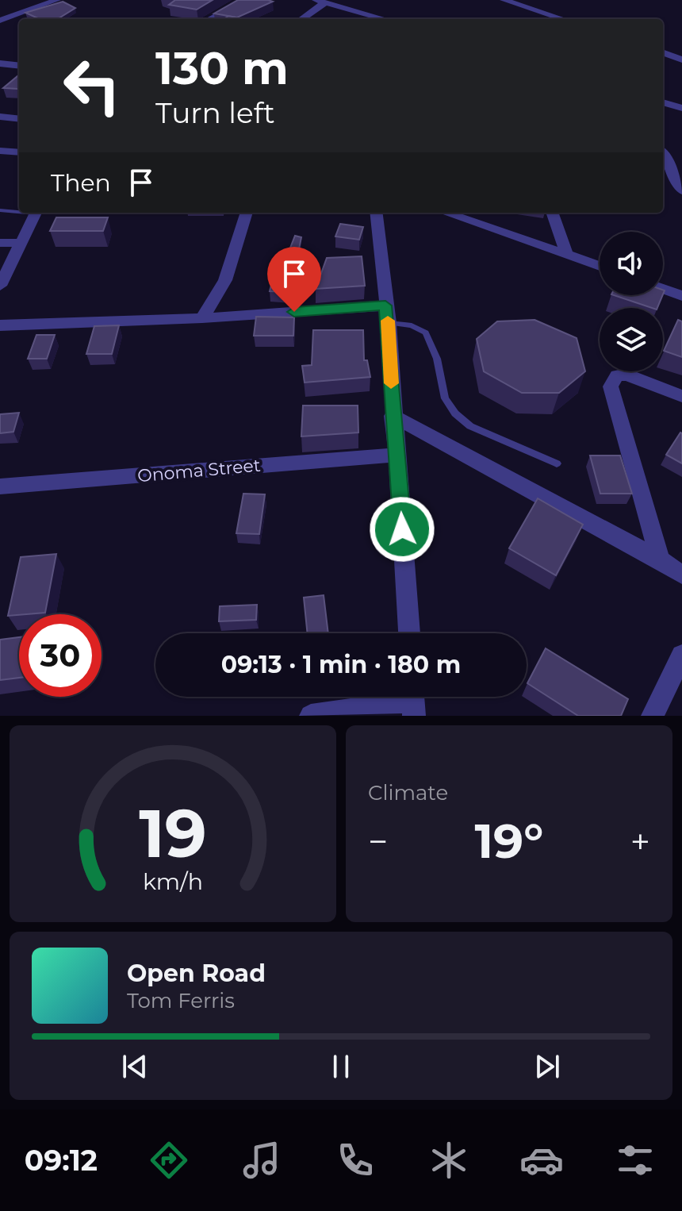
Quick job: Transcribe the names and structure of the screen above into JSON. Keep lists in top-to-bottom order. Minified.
{"streets":{"street":["Onoma Street"]},"page":{"turn":["130 m","Turn left"],"then":"Then","limit":"30","trip":"09:13 · 1 min · 180 m","tile":"Climate","heat":["−","19°","+"],"song":["Open Road","Tom Ferris"],"tabs":"09:12","gauge":["19","km/h"]}}
